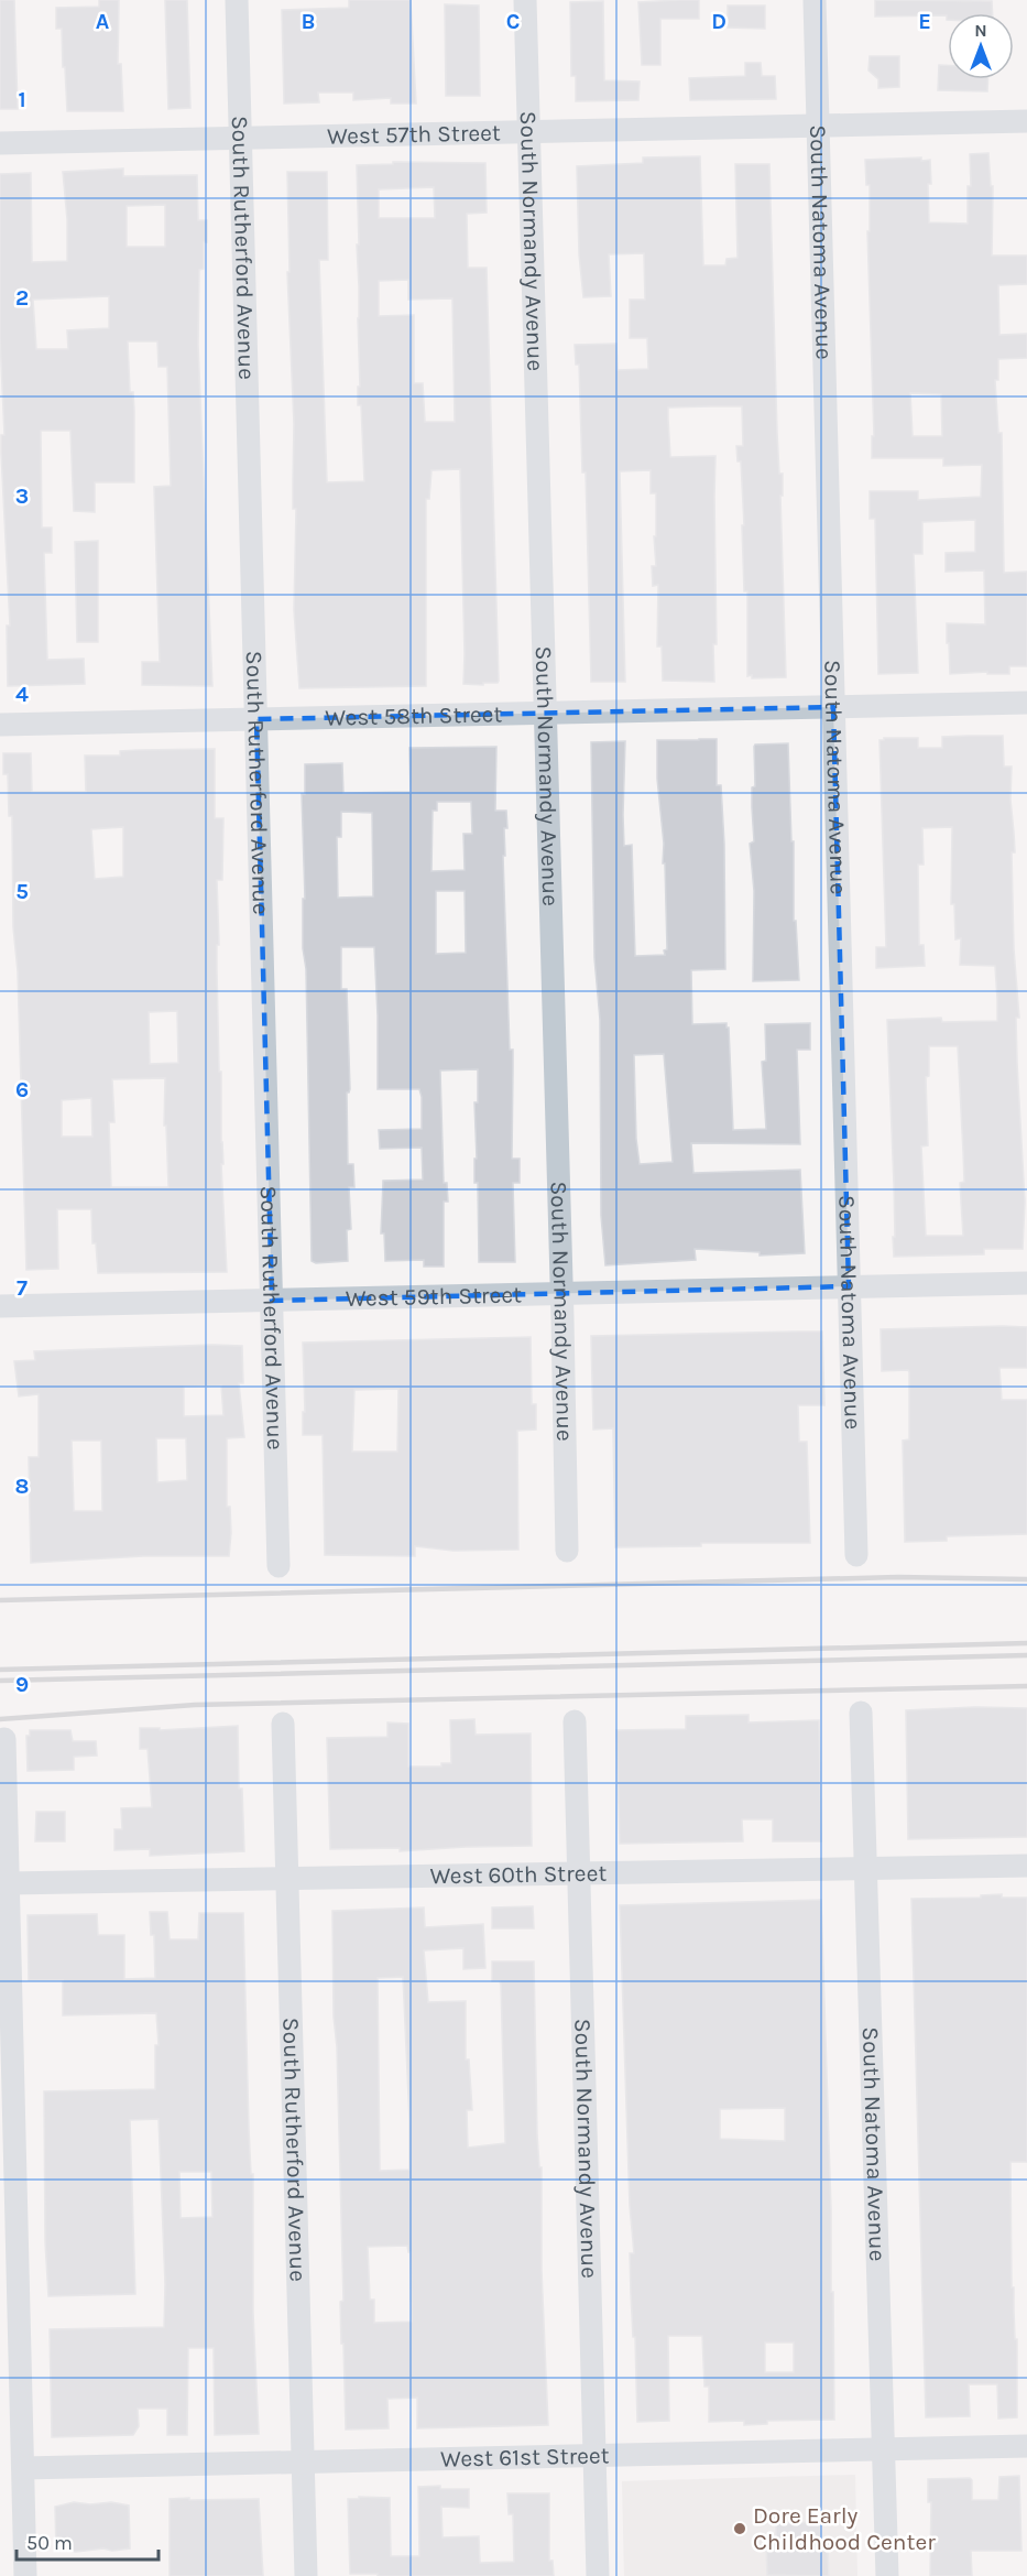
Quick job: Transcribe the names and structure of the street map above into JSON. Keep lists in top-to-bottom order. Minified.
{"streets":{"street":["West 57th Street","South Normandy Avenue","South Natoma Avenue","South Rutherford Avenue","West 58th Street","West 59th Street","West 60th Street","West 61st Street"]},"crossings":[["West 57th Street","South Normandy Avenue"],["West 57th Street","South Natoma Avenue"],["West 57th Street","South Rutherford Avenue"],["South Normandy Avenue","West 58th Street"],["South Normandy Avenue","West 59th Street"],["South Normandy Avenue","West 60th Street"],["South Normandy Avenue","West 61st Street"],["South Natoma Avenue","West 58th Street"],["South Natoma Avenue","West 59th Street"],["South Natoma Avenue","West 60th Street"],["South Natoma Avenue","West 61st Street"],["South Rutherford Avenue","West 58th Street"],["South Rutherford Avenue","West 59th Street"],["South Rutherford Avenue","West 60th Street"],["South Rutherford Avenue","West 61st Street"]],"places":["Dore Early Childhood Center"],"scale_bar":"50 m","north":"top","grid":{"columns":["A","B","C","D","E"],"rows":["1","2","3","4","5","6","7","8","9"]}}
